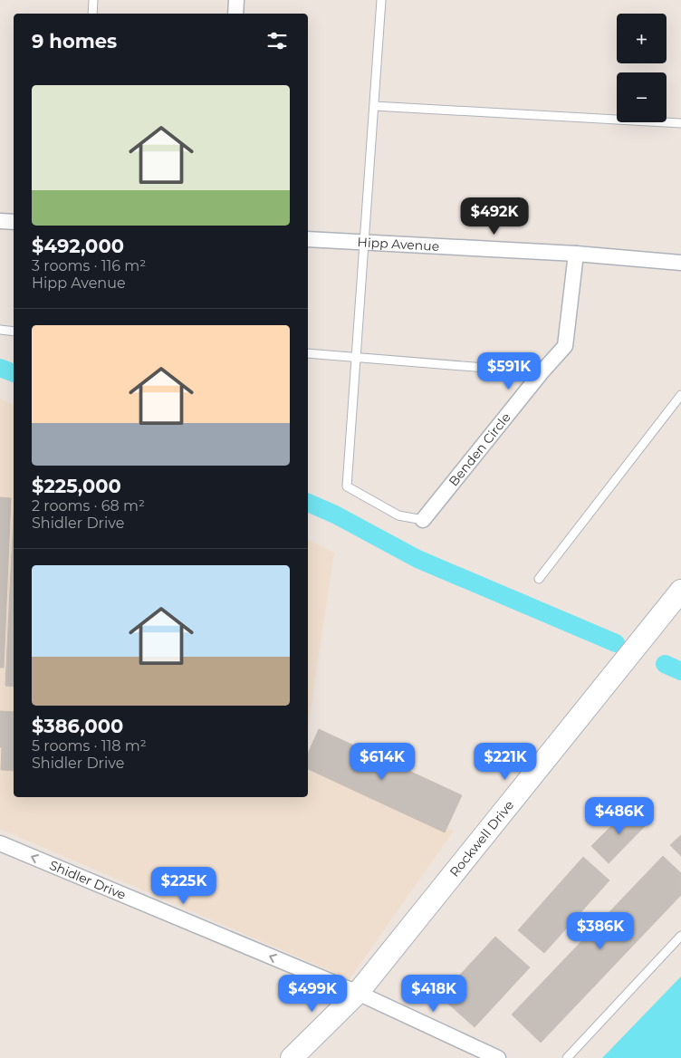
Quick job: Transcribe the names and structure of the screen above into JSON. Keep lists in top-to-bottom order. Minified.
{"streets":{"street":["Hipp Avenue","Benden Circle","Rockwell Drive","Shidler Drive"]},"crossings":[["Hipp Avenue","Benden Circle"],["Rockwell Drive","Shidler Drive"]],"one_way":["Shidler Drive"],"page":{"map_buttons":["+","−"],"heading":"9 homes","list":[{"name":"$492,000","note":"3 rooms · 116 m² · Hipp Avenue"},{"name":"$225,000","note":"2 rooms · 68 m² · Shidler Drive"},{"name":"$386,000","note":"5 rooms · 118 m² · Shidler Drive"}],"price":["$492K","$591K","$614K","$221K","$486K","$225K","$386K","$499K","$418K"]}}
